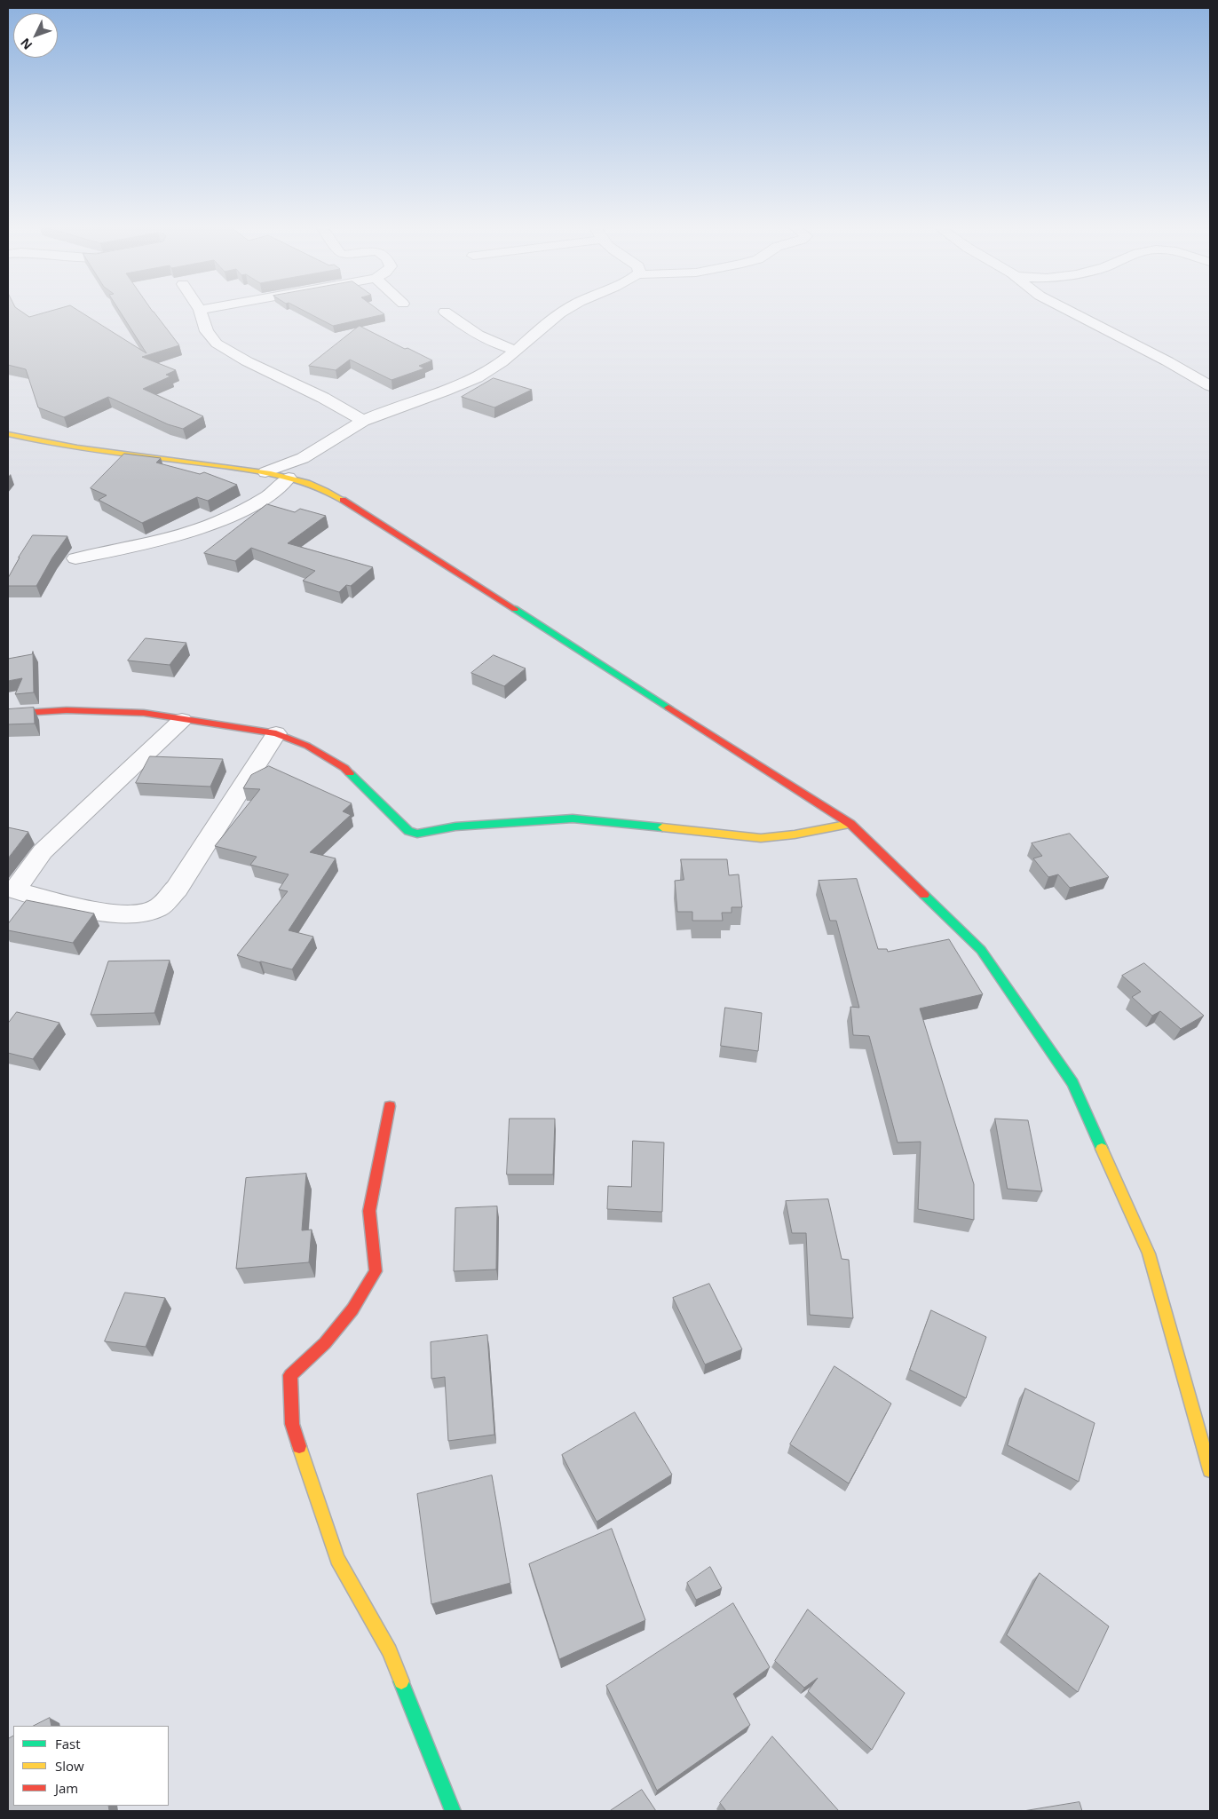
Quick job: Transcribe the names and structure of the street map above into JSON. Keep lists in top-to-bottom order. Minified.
{"legend":["Fast","Slow","Jam"],"north":"bottom left"}
